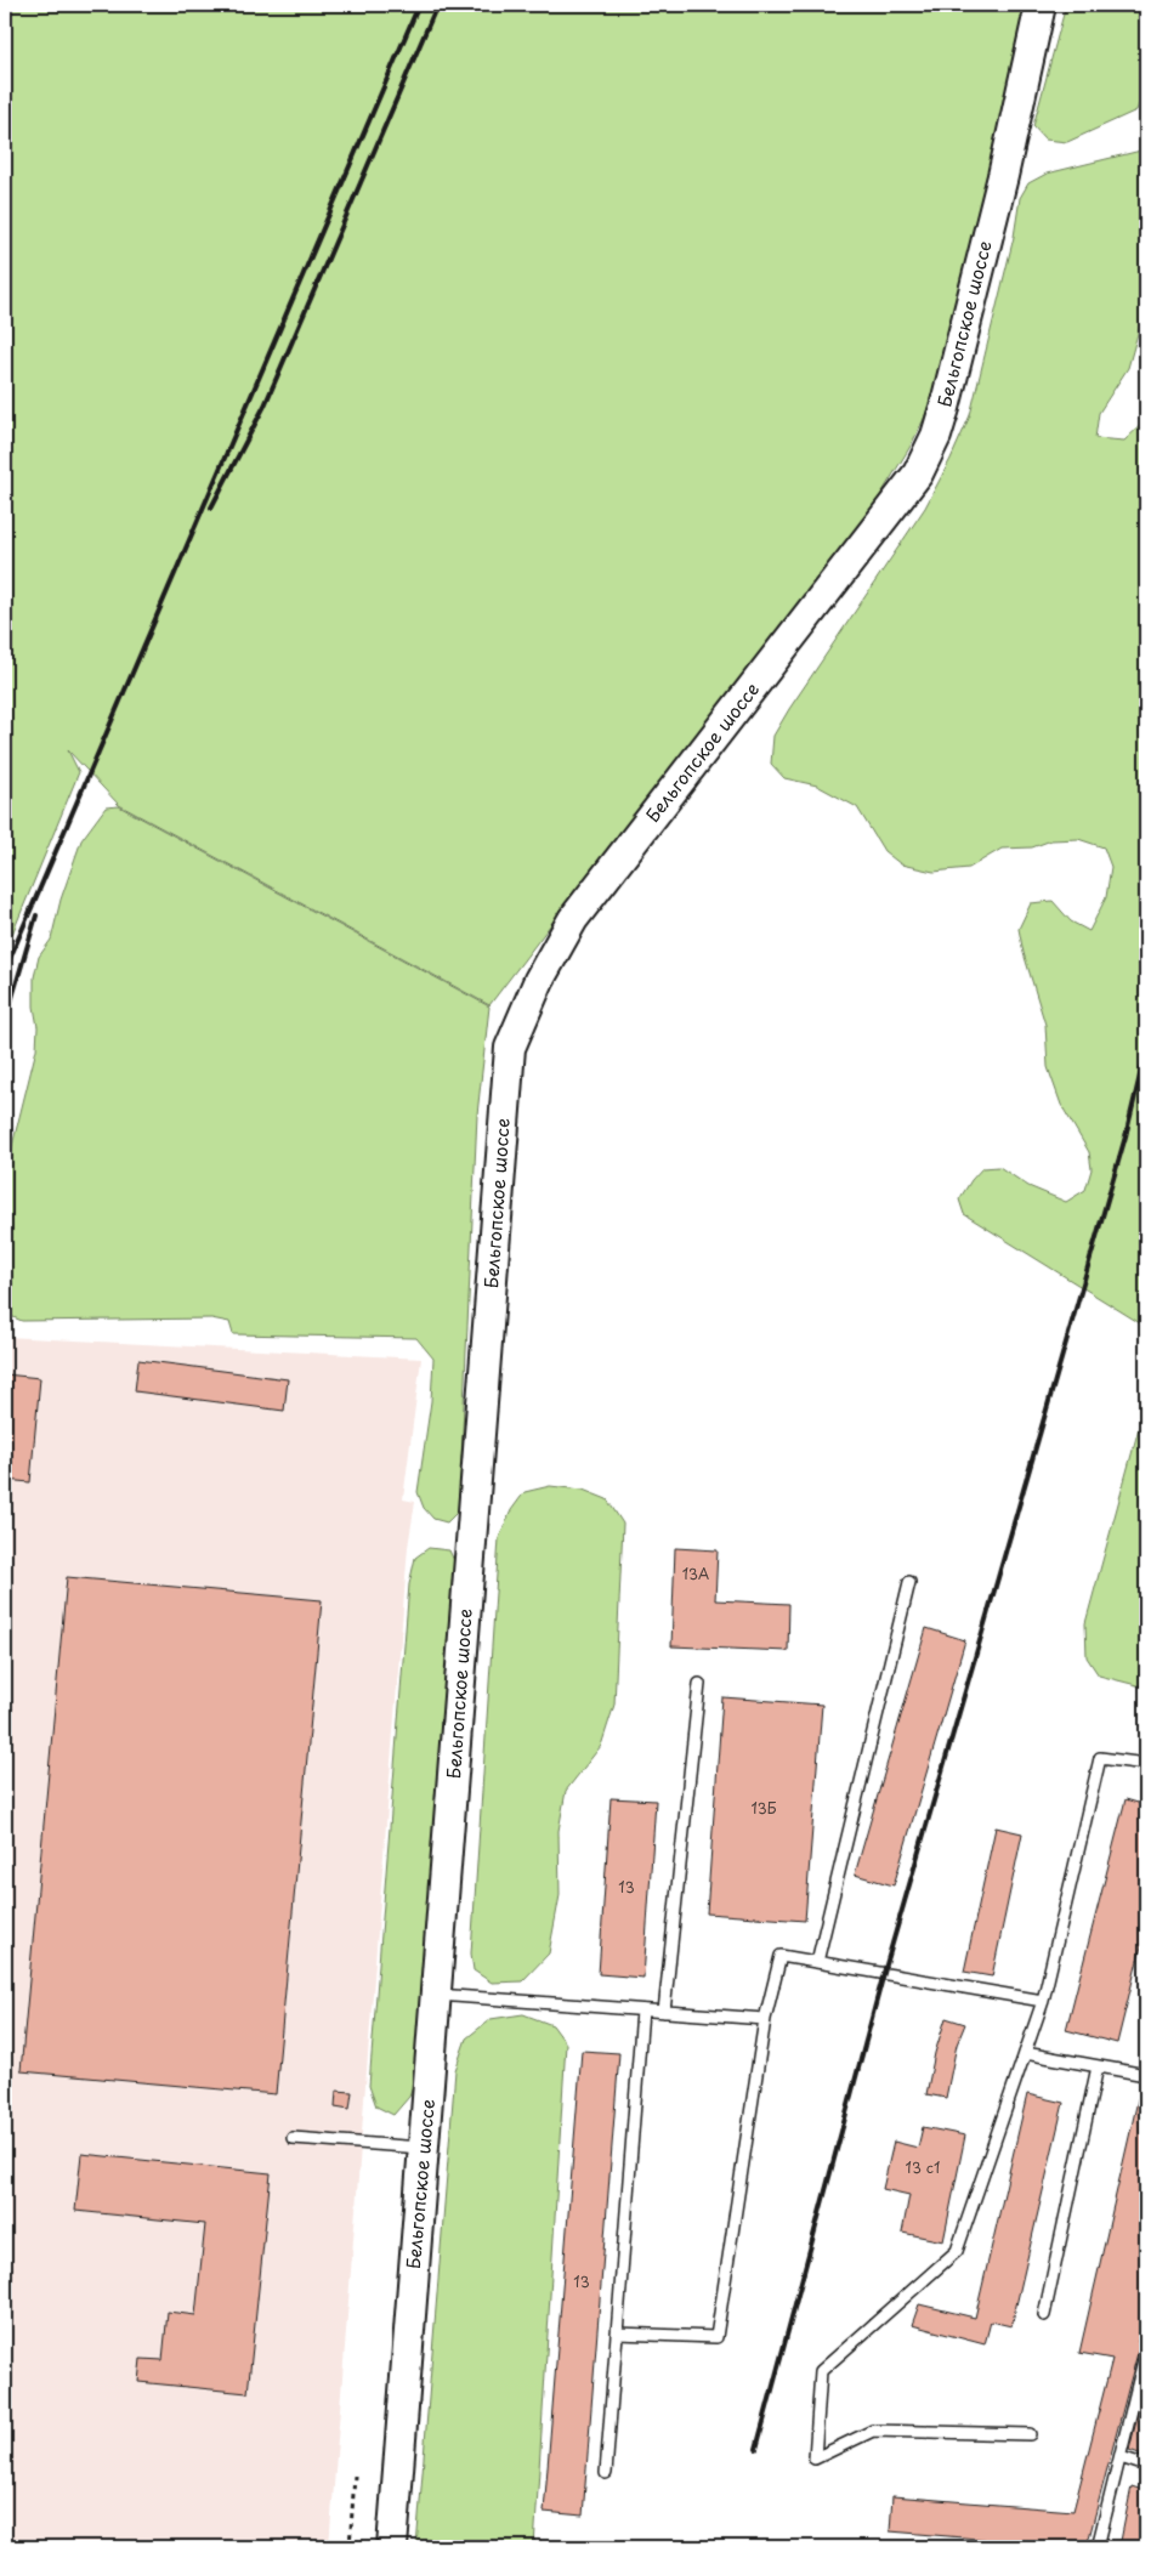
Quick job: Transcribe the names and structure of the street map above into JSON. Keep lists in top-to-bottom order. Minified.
{"streets":{"street":["Бельгопское шоссе"]},"house_numbers":["13А","13Б","13","13 с1","13"]}
